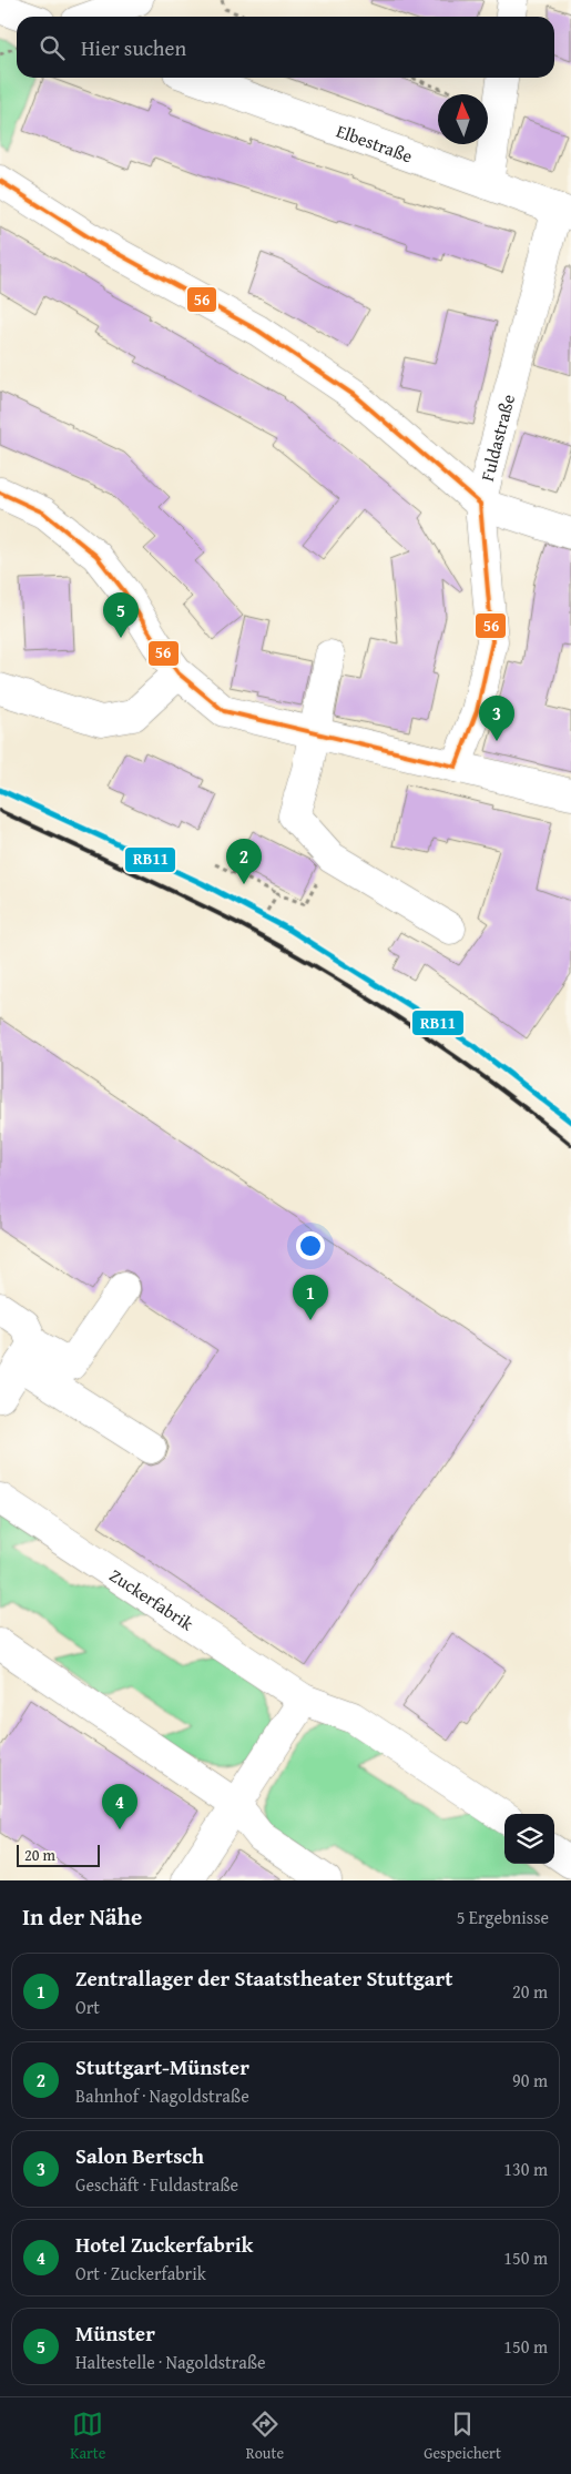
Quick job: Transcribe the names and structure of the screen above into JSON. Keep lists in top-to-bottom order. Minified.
{"streets":{"street":["Elbestraße","Fuldastraße","Zuckerfabrik"]},"crossings":[["Elbestraße","Fuldastraße"]],"lines":["transit line 56","transit line RB11"],"scale_bar":"20 m","north":"top","page":{"search":"Hier suchen","pins":["5","3","2","1","4"],"scale":"20 m","heading":["In der Nähe","5 Ergebnisse"],"list":[{"mark":"1","name":"Zentrallager der Staatstheater Stuttgart","note":"Ort","value":"20 m"},{"mark":"2","name":"Stuttgart-Münster","note":"Bahnhof · Nagoldstraße","value":"90 m"},{"mark":"3","name":"Salon Bertsch","note":"Geschäft · Fuldastraße","value":"130 m"},{"mark":"4","name":"Hotel Zuckerfabrik","note":"Ort · Zuckerfabrik","value":"150 m"},{"mark":"5","name":"Münster","note":"Haltestelle · Nagoldstraße","value":"150 m"}],"nav":["Karte","Route","Gespeichert"]}}
